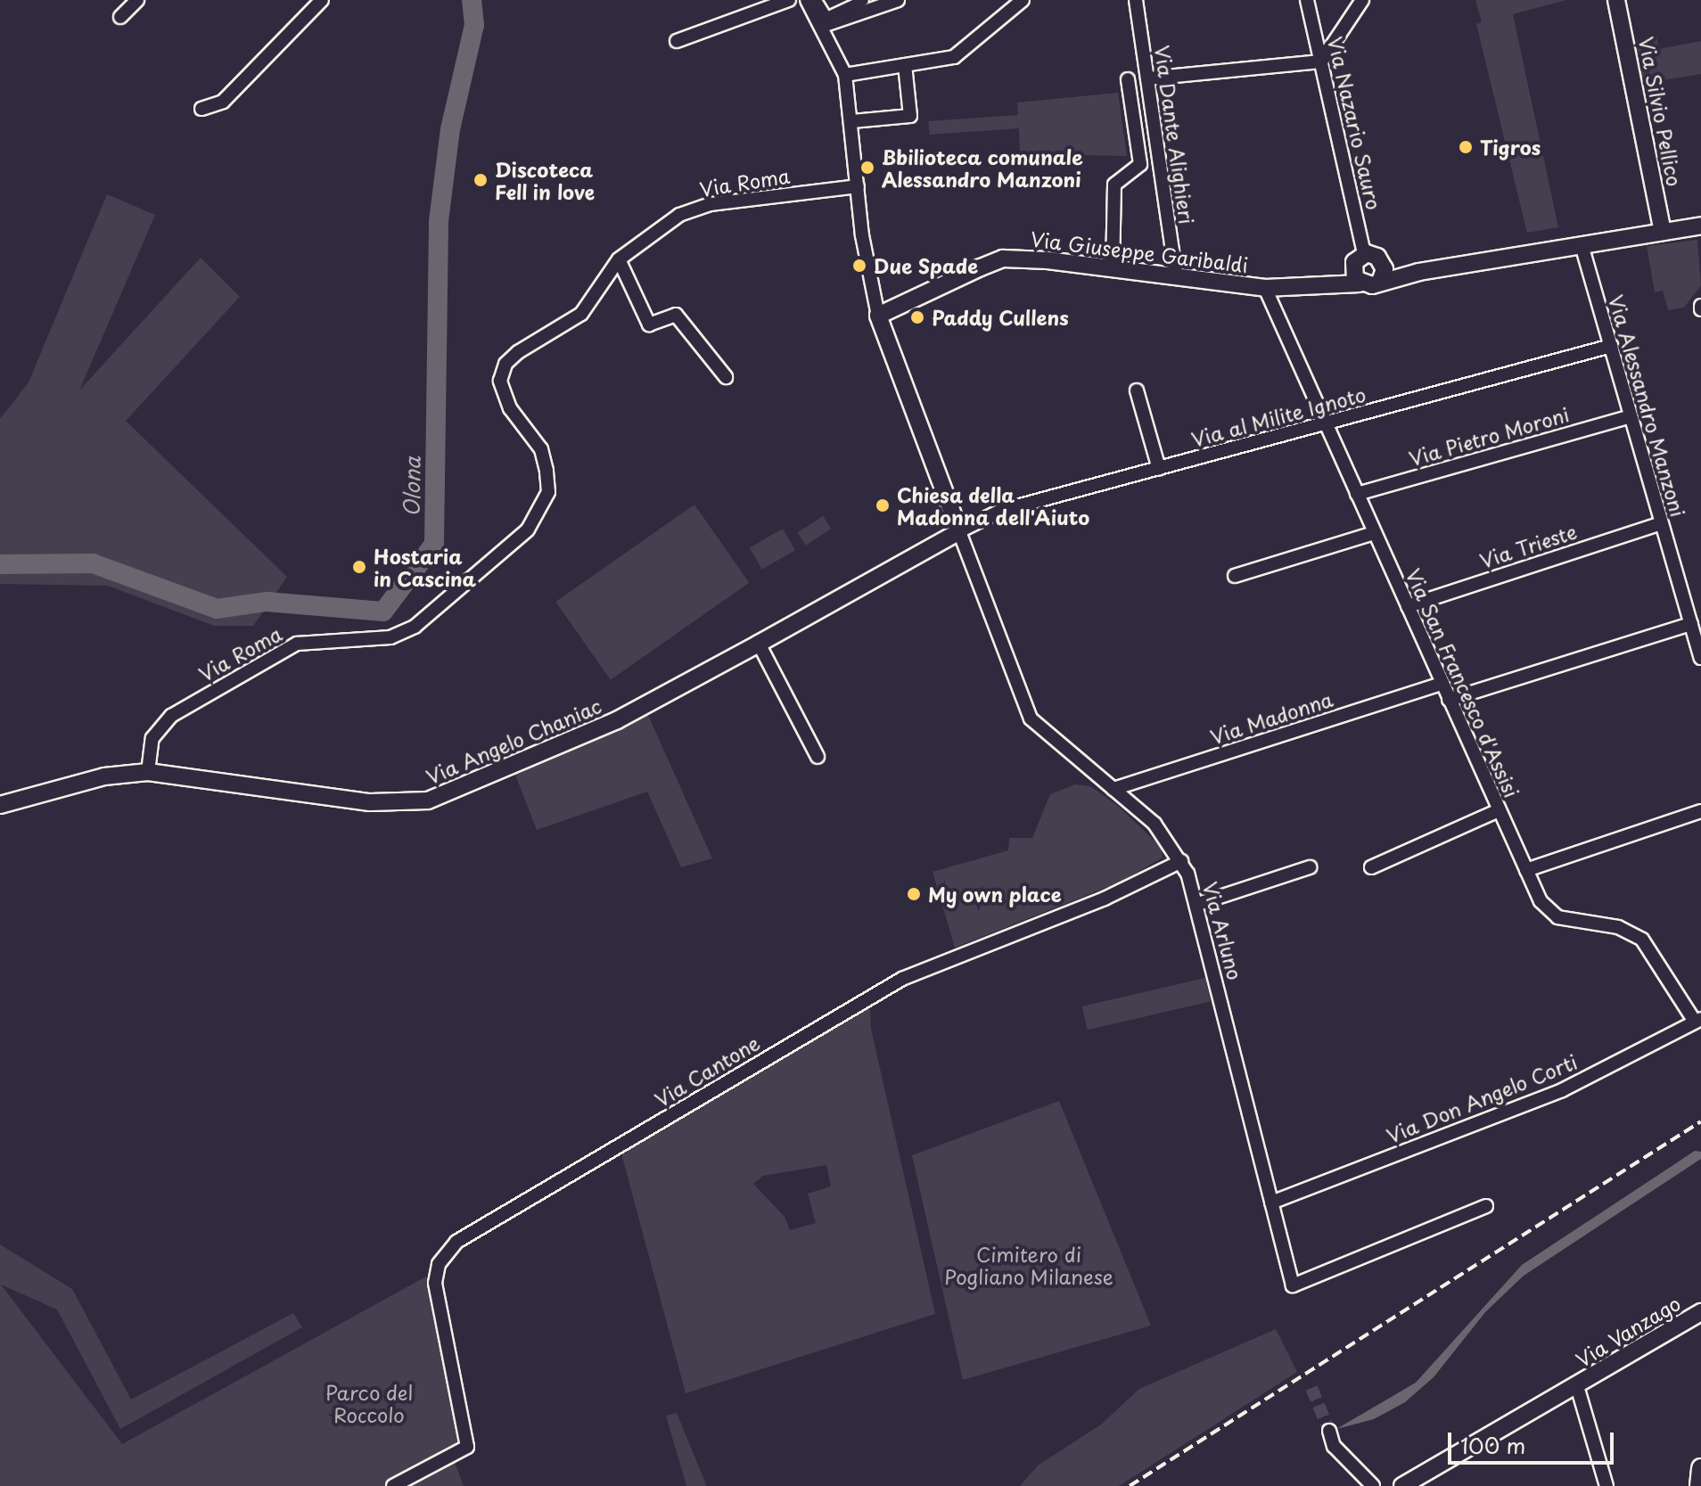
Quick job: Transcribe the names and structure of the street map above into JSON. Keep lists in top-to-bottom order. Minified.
{"streets":{"street":["Via Silvio Pellico","Via Nazario Sauro","Via Dante Alighieri","Via Roma","Via Giuseppe Garibaldi","Via Alessandro Manzoni","Via al Milite Ignoto","Via Pietro Moroni","Via Trieste","Via San Francesco d'Assisi","Via Madonna","Via Angelo Chaniac","Via Arluno","Via Cantone","Via Don Angelo Corti","Via Vanzago"]},"crossings":[["Via Silvio Pellico","Via Giuseppe Garibaldi"],["Via Nazario Sauro","Via Giuseppe Garibaldi"],["Via Dante Alighieri","Via Giuseppe Garibaldi"],["Via Roma","Via Angelo Chaniac"],["Via Giuseppe Garibaldi","Via Alessandro Manzoni"],["Via Giuseppe Garibaldi","Via San Francesco d'Assisi"],["Via Alessandro Manzoni","Via al Milite Ignoto"],["Via Alessandro Manzoni","Via Pietro Moroni"],["Via Alessandro Manzoni","Via Trieste"],["Via al Milite Ignoto","Via San Francesco d'Assisi"],["Via al Milite Ignoto","Via Angelo Chaniac"],["Via al Milite Ignoto","Via Arluno"],["Via Pietro Moroni","Via San Francesco d'Assisi"],["Via Trieste","Via San Francesco d'Assisi"],["Via San Francesco d'Assisi","Via Madonna"],["Via San Francesco d'Assisi","Via Don Angelo Corti"],["Via Madonna","Via Arluno"],["Via Angelo Chaniac","Via Arluno"],["Via Arluno","Via Cantone"],["Via Arluno","Via Don Angelo Corti"]],"water":["Olona"],"parks":["Cimitero di Pogliano Milanese","Parco del Roccolo"],"places":["Tigros","Bbilioteca comunale Alessandro Manzoni","Discoteca Fell in love","Due Spade","Paddy Cullens","Chiesa della Madonna dell'Aiuto","Hostaria in Cascina","My own place"],"scale_bar":"100 m"}
